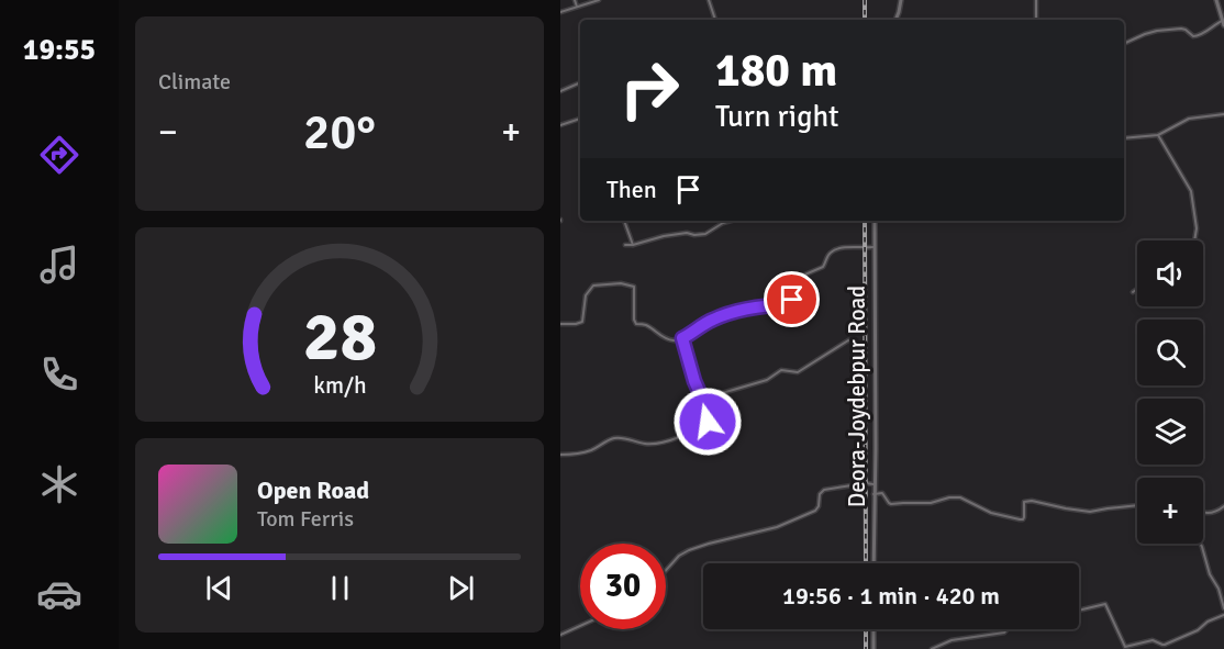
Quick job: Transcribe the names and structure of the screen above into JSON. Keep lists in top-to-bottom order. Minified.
{"streets":{"street":["Deora-Joydebpur Road"]},"page":{"tabs":"19:55","tile":"Climate","turn":["180 m","Turn right"],"heat":["−","20°","+"],"then":"Then","map_buttons":"+","song":["Open Road","Tom Ferris"],"limit":"30","trip":"19:56 · 1 min · 420 m","gauge":["28","km/h"]}}
